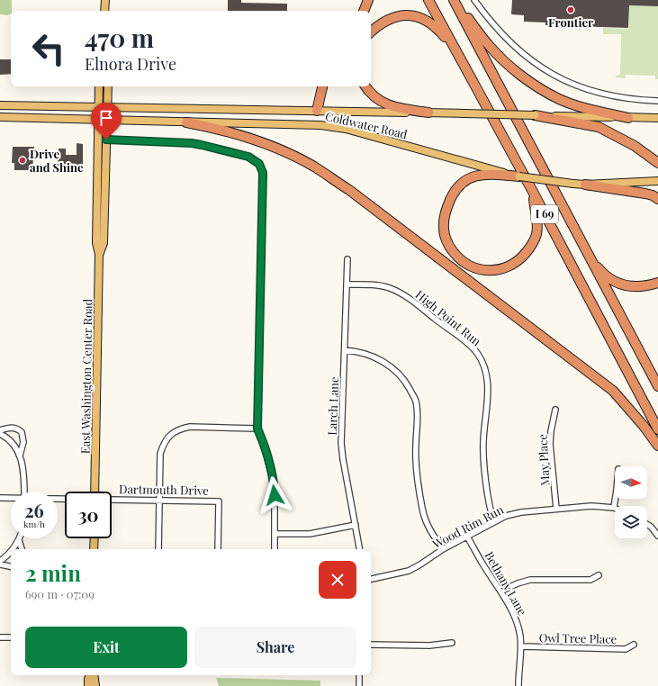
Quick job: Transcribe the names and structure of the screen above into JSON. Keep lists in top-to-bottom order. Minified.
{"streets":{"highway":["I 69"],"main road":["Coldwater Road","East Washington Center Road"],"street":["High Point Run","Larch Lane","May Place","Dartmouth Drive","Wood Rim Run","Bethany Lane","Owl Tree Place"]},"crossings":[["Coldwater Road","East Washington Center Road"],["High Point Run","Larch Lane"],["High Point Run","Wood Rim Run"],["May Place","Wood Rim Run"],["Wood Rim Run","Bethany Lane"],["Bethany Lane","Owl Tree Place"]],"places":["Frontier","Drive and Shine"],"north":"right","page":{"turn":["470 m","Elnora Drive"],"speed":"26 km/h","limit":"30","heading":["2 min","690 m · 07:09"],"buttons":["Exit","Share"]}}
